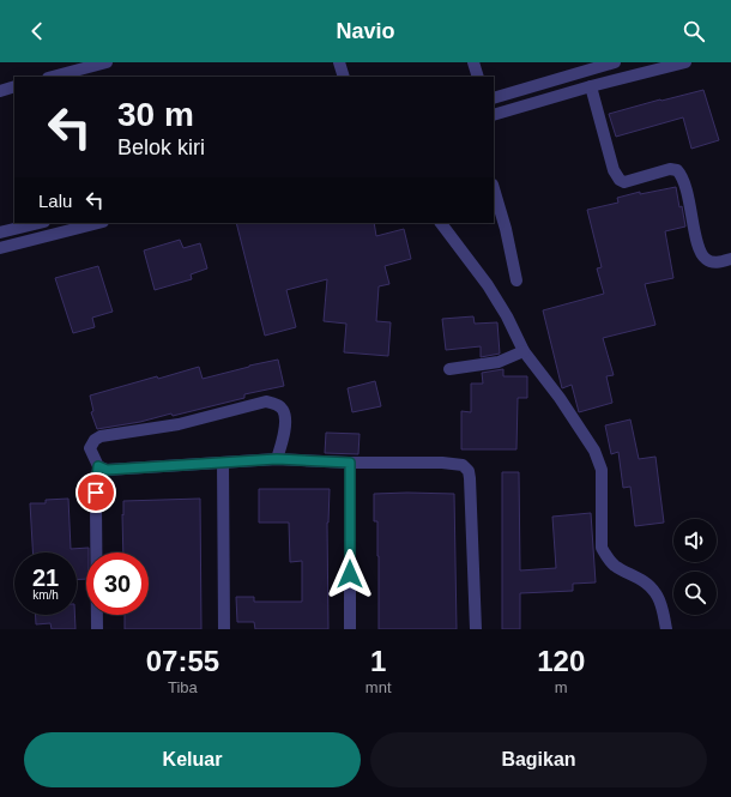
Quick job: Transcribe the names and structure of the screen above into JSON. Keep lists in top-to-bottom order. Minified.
{"page":{"header":"Navio","turn":["30 m","Belok kiri"],"then":"Lalu","speed":"21 km/h","limit":"30","eta":["07:55","Tiba","1","mnt","120","m"],"buttons":["Keluar","Bagikan"]}}
